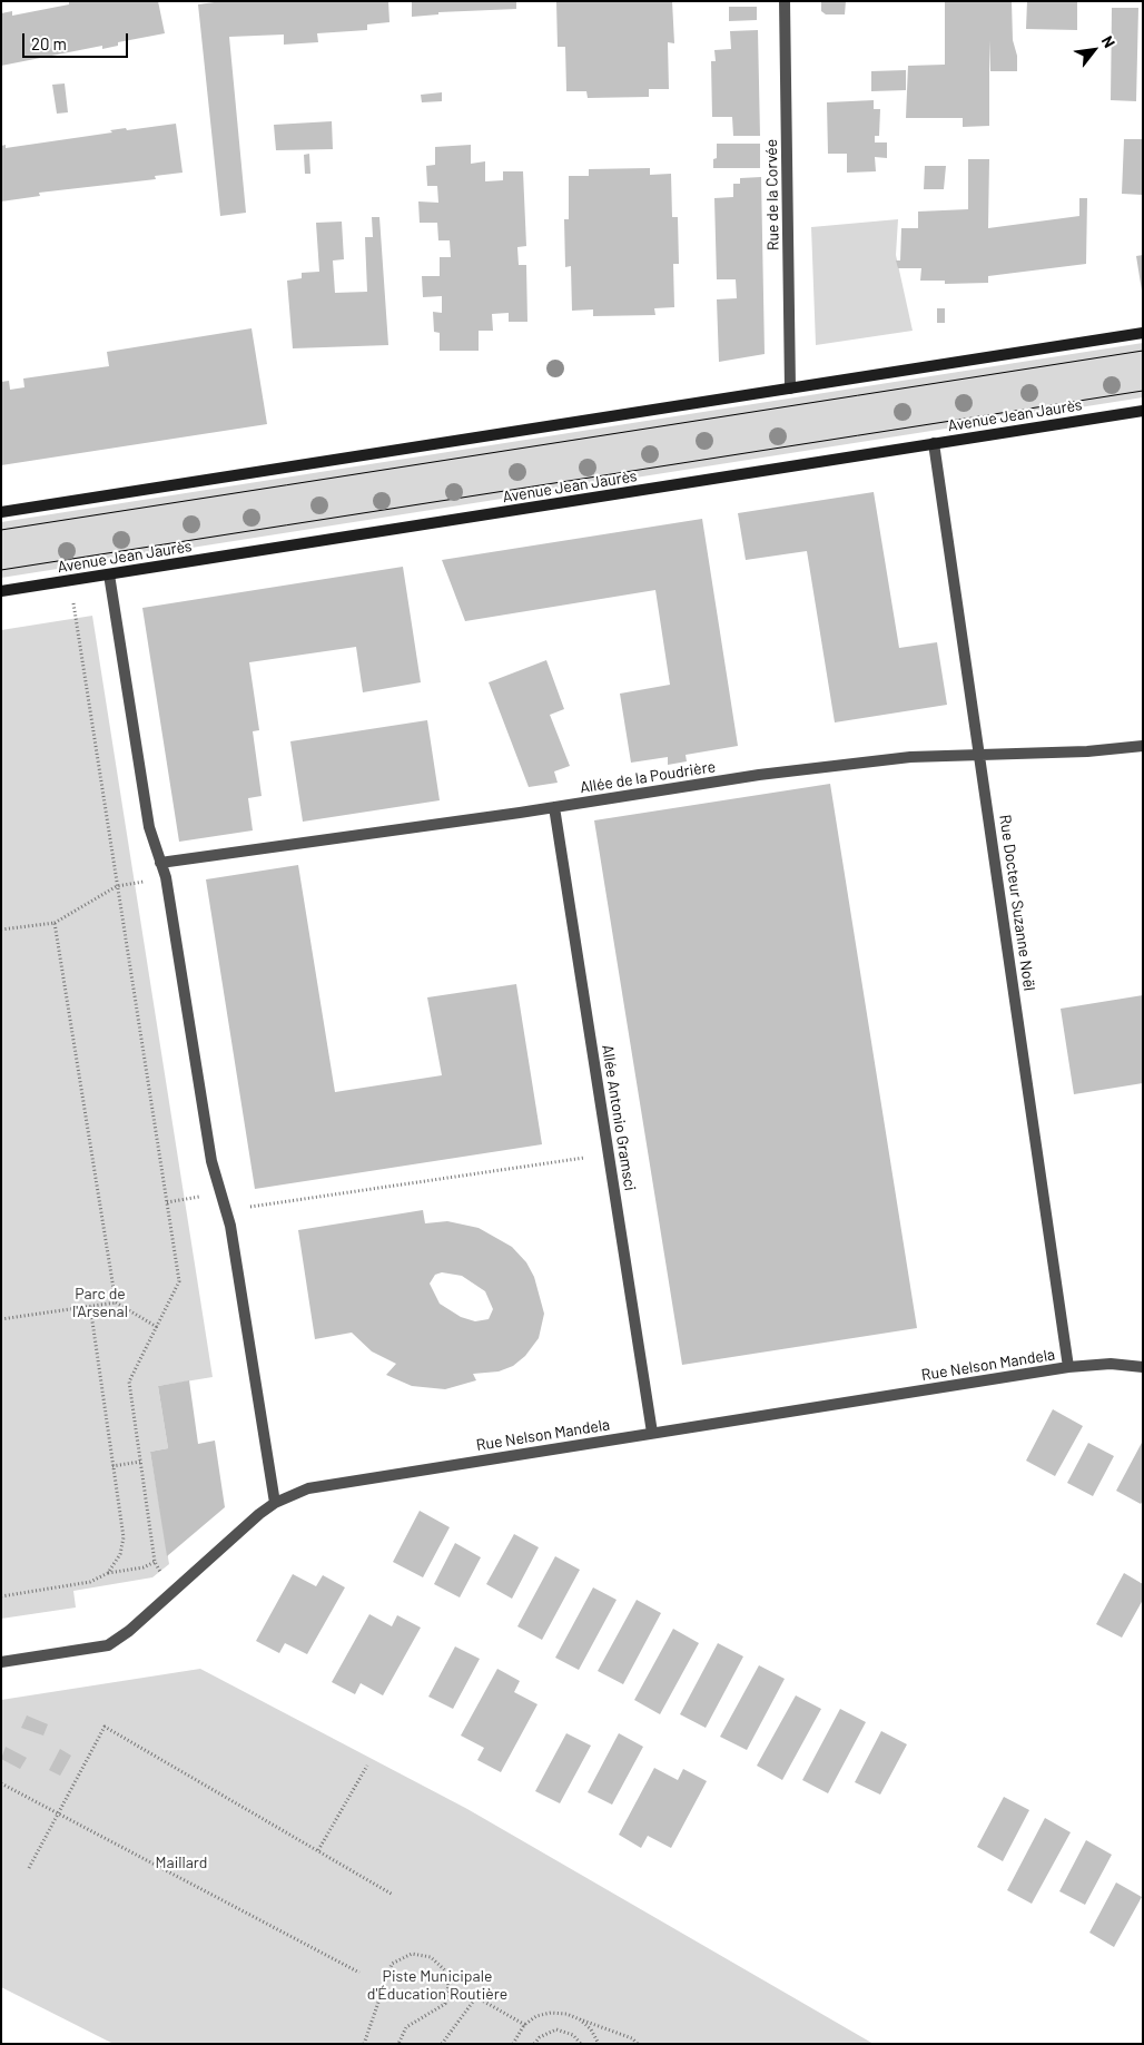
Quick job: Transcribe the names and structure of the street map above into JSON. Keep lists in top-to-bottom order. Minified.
{"streets":{"main road":["Avenue Jean Jaurès"],"street":["Rue de la Corvée","Allée de la Poudrière","Rue Docteur Suzanne Noël","Allée Antonio Gramsci","Rue Nelson Mandela"]},"crossings":[["Avenue Jean Jaurès","Rue Docteur Suzanne Noël"],["Allée de la Poudrière","Rue Docteur Suzanne Noël"],["Allée de la Poudrière","Allée Antonio Gramsci"],["Rue Docteur Suzanne Noël","Rue Nelson Mandela"],["Allée Antonio Gramsci","Rue Nelson Mandela"]],"parks":["Parc de l'Arsenal","Maillard","Piste Municipale d'Éducation Routière"],"scale_bar":"20 m","north":"top right"}
